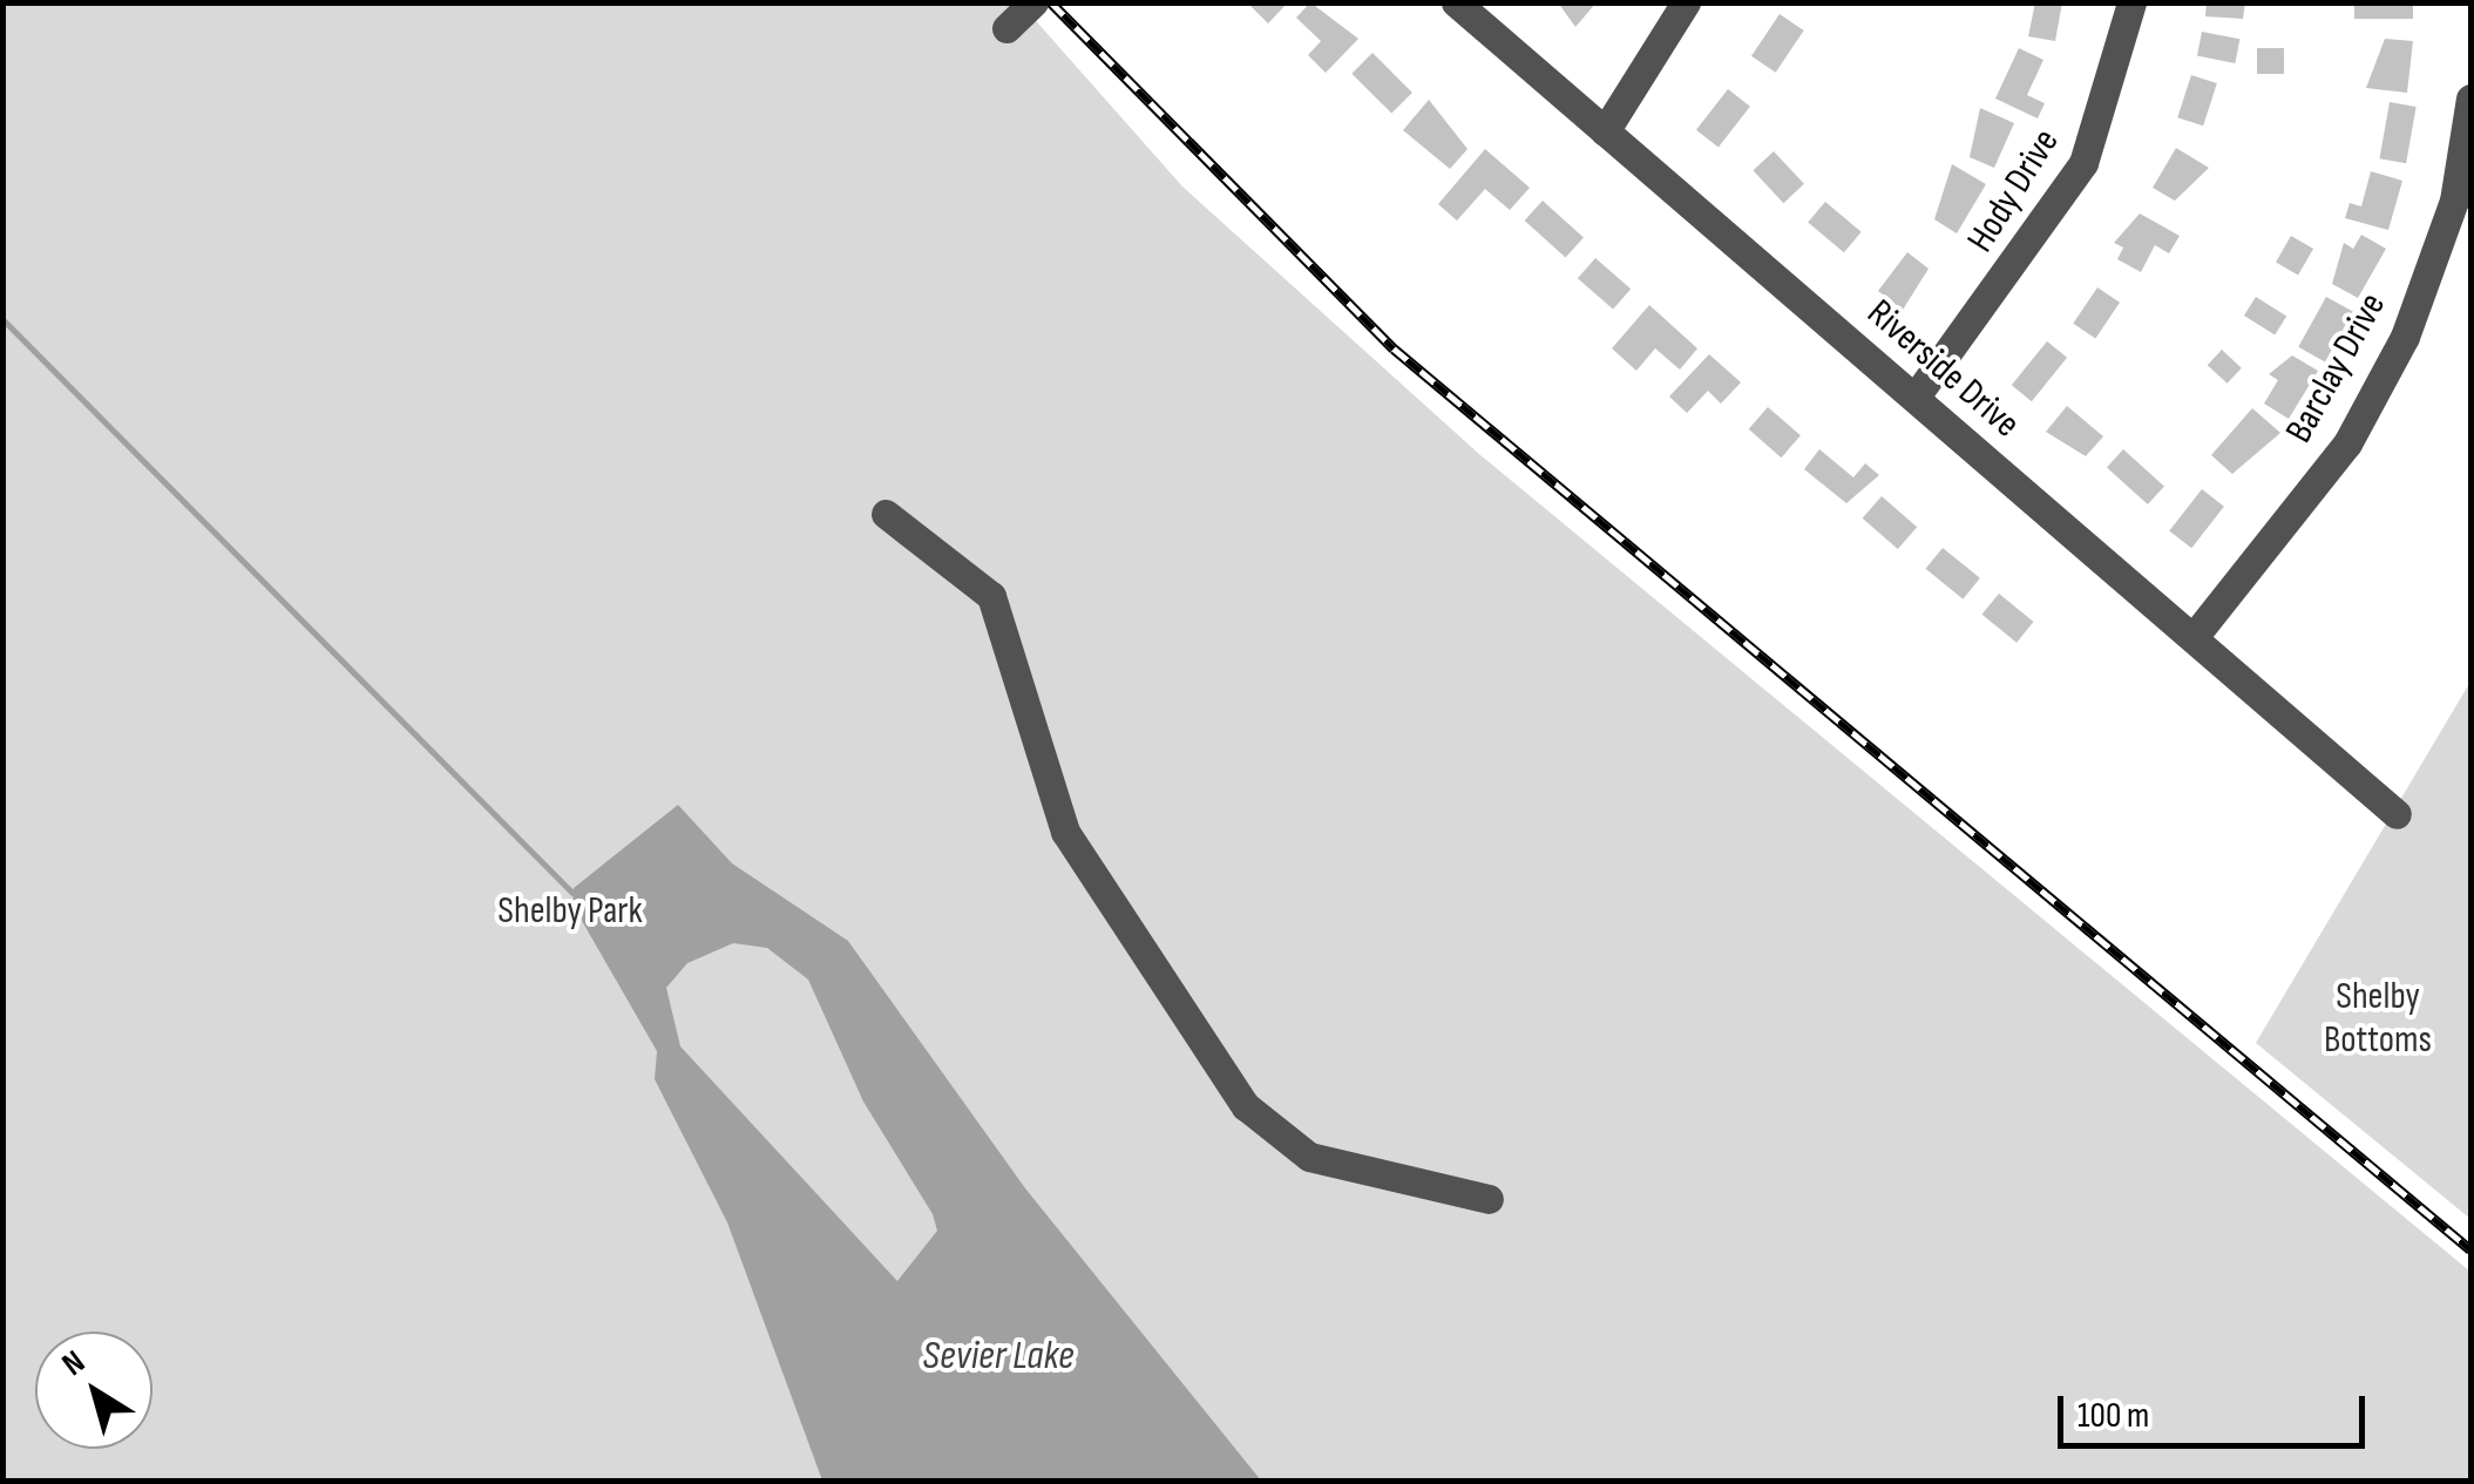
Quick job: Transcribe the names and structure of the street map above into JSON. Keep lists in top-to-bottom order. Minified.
{"streets":{"street":["Hody Drive","Barclay Drive","Riverside Drive"]},"crossings":[["Hody Drive","Riverside Drive"],["Barclay Drive","Riverside Drive"]],"water":["Sevier Lake"],"parks":["Shelby Park","Shelby Bottoms"],"scale_bar":"100 m","north":"top left"}
